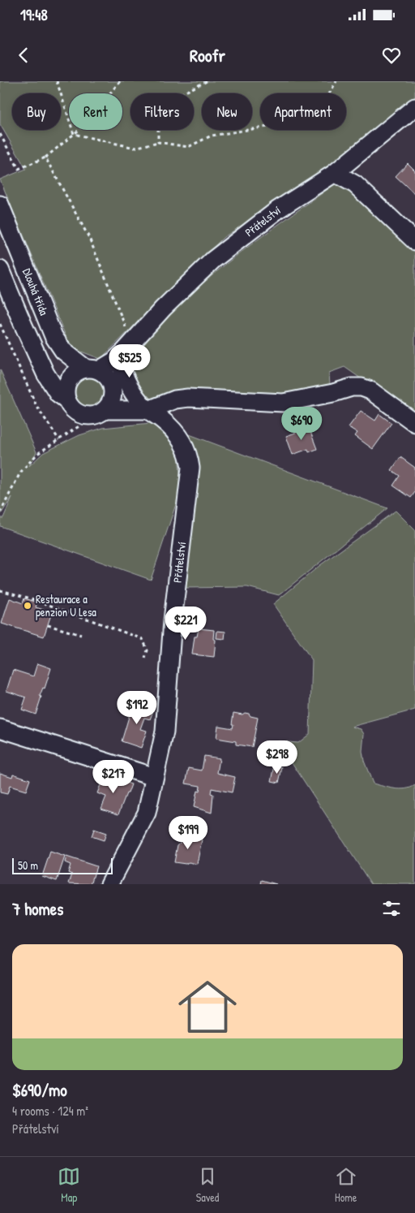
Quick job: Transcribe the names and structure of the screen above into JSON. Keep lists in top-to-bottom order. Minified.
{"streets":{"street":["Přátelství","Dlouhá třída"]},"crossings":[["Přátelství","Dlouhá třída"]],"places":["Restaurace a penzion U Lesa"],"scale_bar":"50 m","page":{"status":"19:48","header":"Roofr","chip":["Buy","Rent","Filters","New","Apartment"],"price":["$525","$690","$221","$192","$298","$217","$199"],"scale":"50 m","heading":"7 homes","list":[{"name":"$690/mo","note":"4 rooms · 124 m² · Přátelství"}],"tabs":["Map","Saved","Home"]}}
